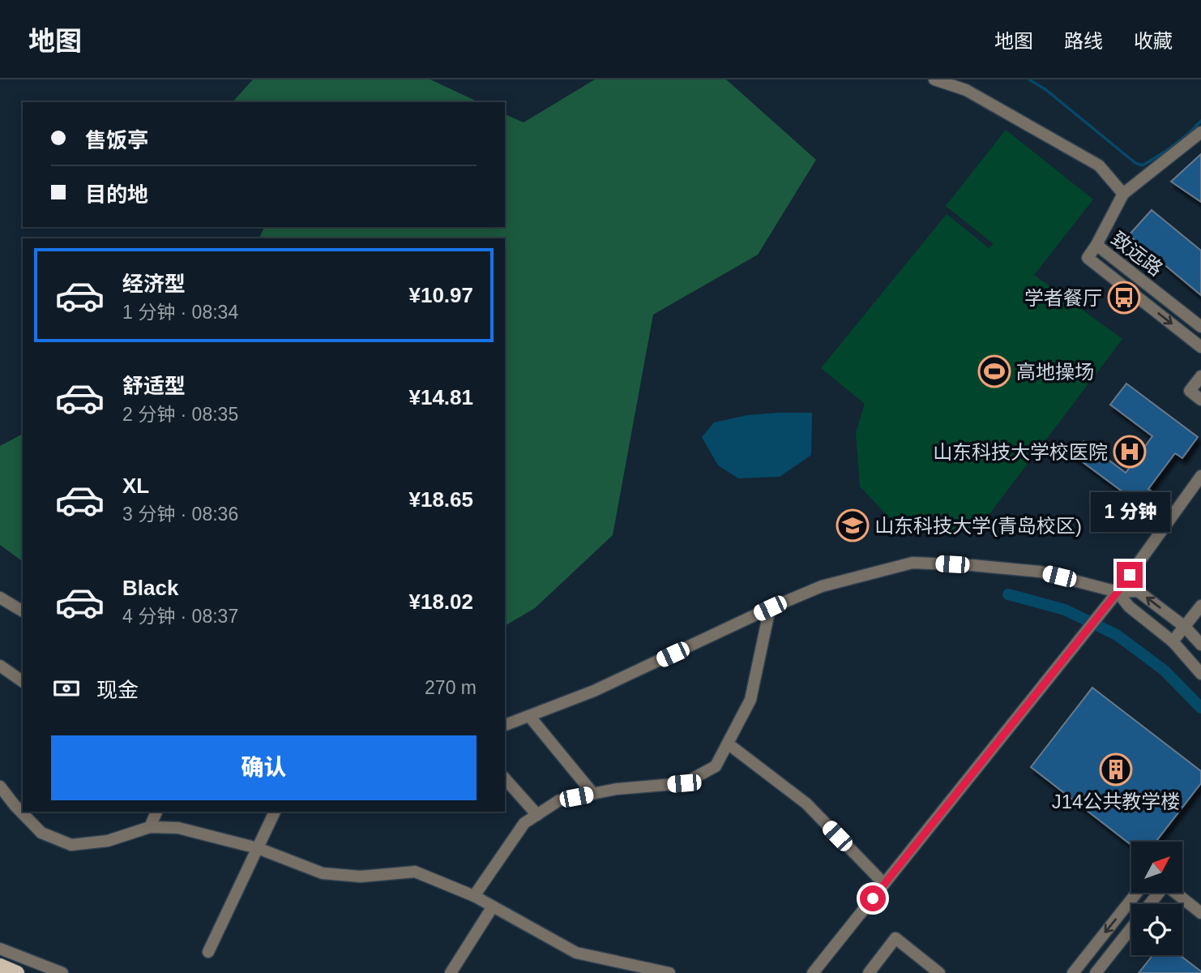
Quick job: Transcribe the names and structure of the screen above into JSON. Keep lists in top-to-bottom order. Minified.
{"streets":{"street":["致远路"]},"places":{"bus stop":["学者餐厅"],"sports":["高地操场"],"hospital":["山东科技大学校医院"],"school or university":["山东科技大学(青岛校区)"],"building":["J14公共教学楼"]},"north":"top right","page":{"header":"地图","nav":["地图","路线","收藏"],"banner":["售饭亭","目的地"],"list":[{"name":"经济型","note":"1 分钟 · 08:34","value":"¥10.97"},{"name":"舒适型","note":"2 分钟 · 08:35","value":"¥14.81"},{"name":"XL","note":"3 分钟 · 08:36","value":"¥18.65"},{"name":"Black","note":"4 分钟 · 08:37","value":"¥18.02"}],"bubble":"1 分钟","pay":["现金","270 m"],"buttons":"确认"}}
